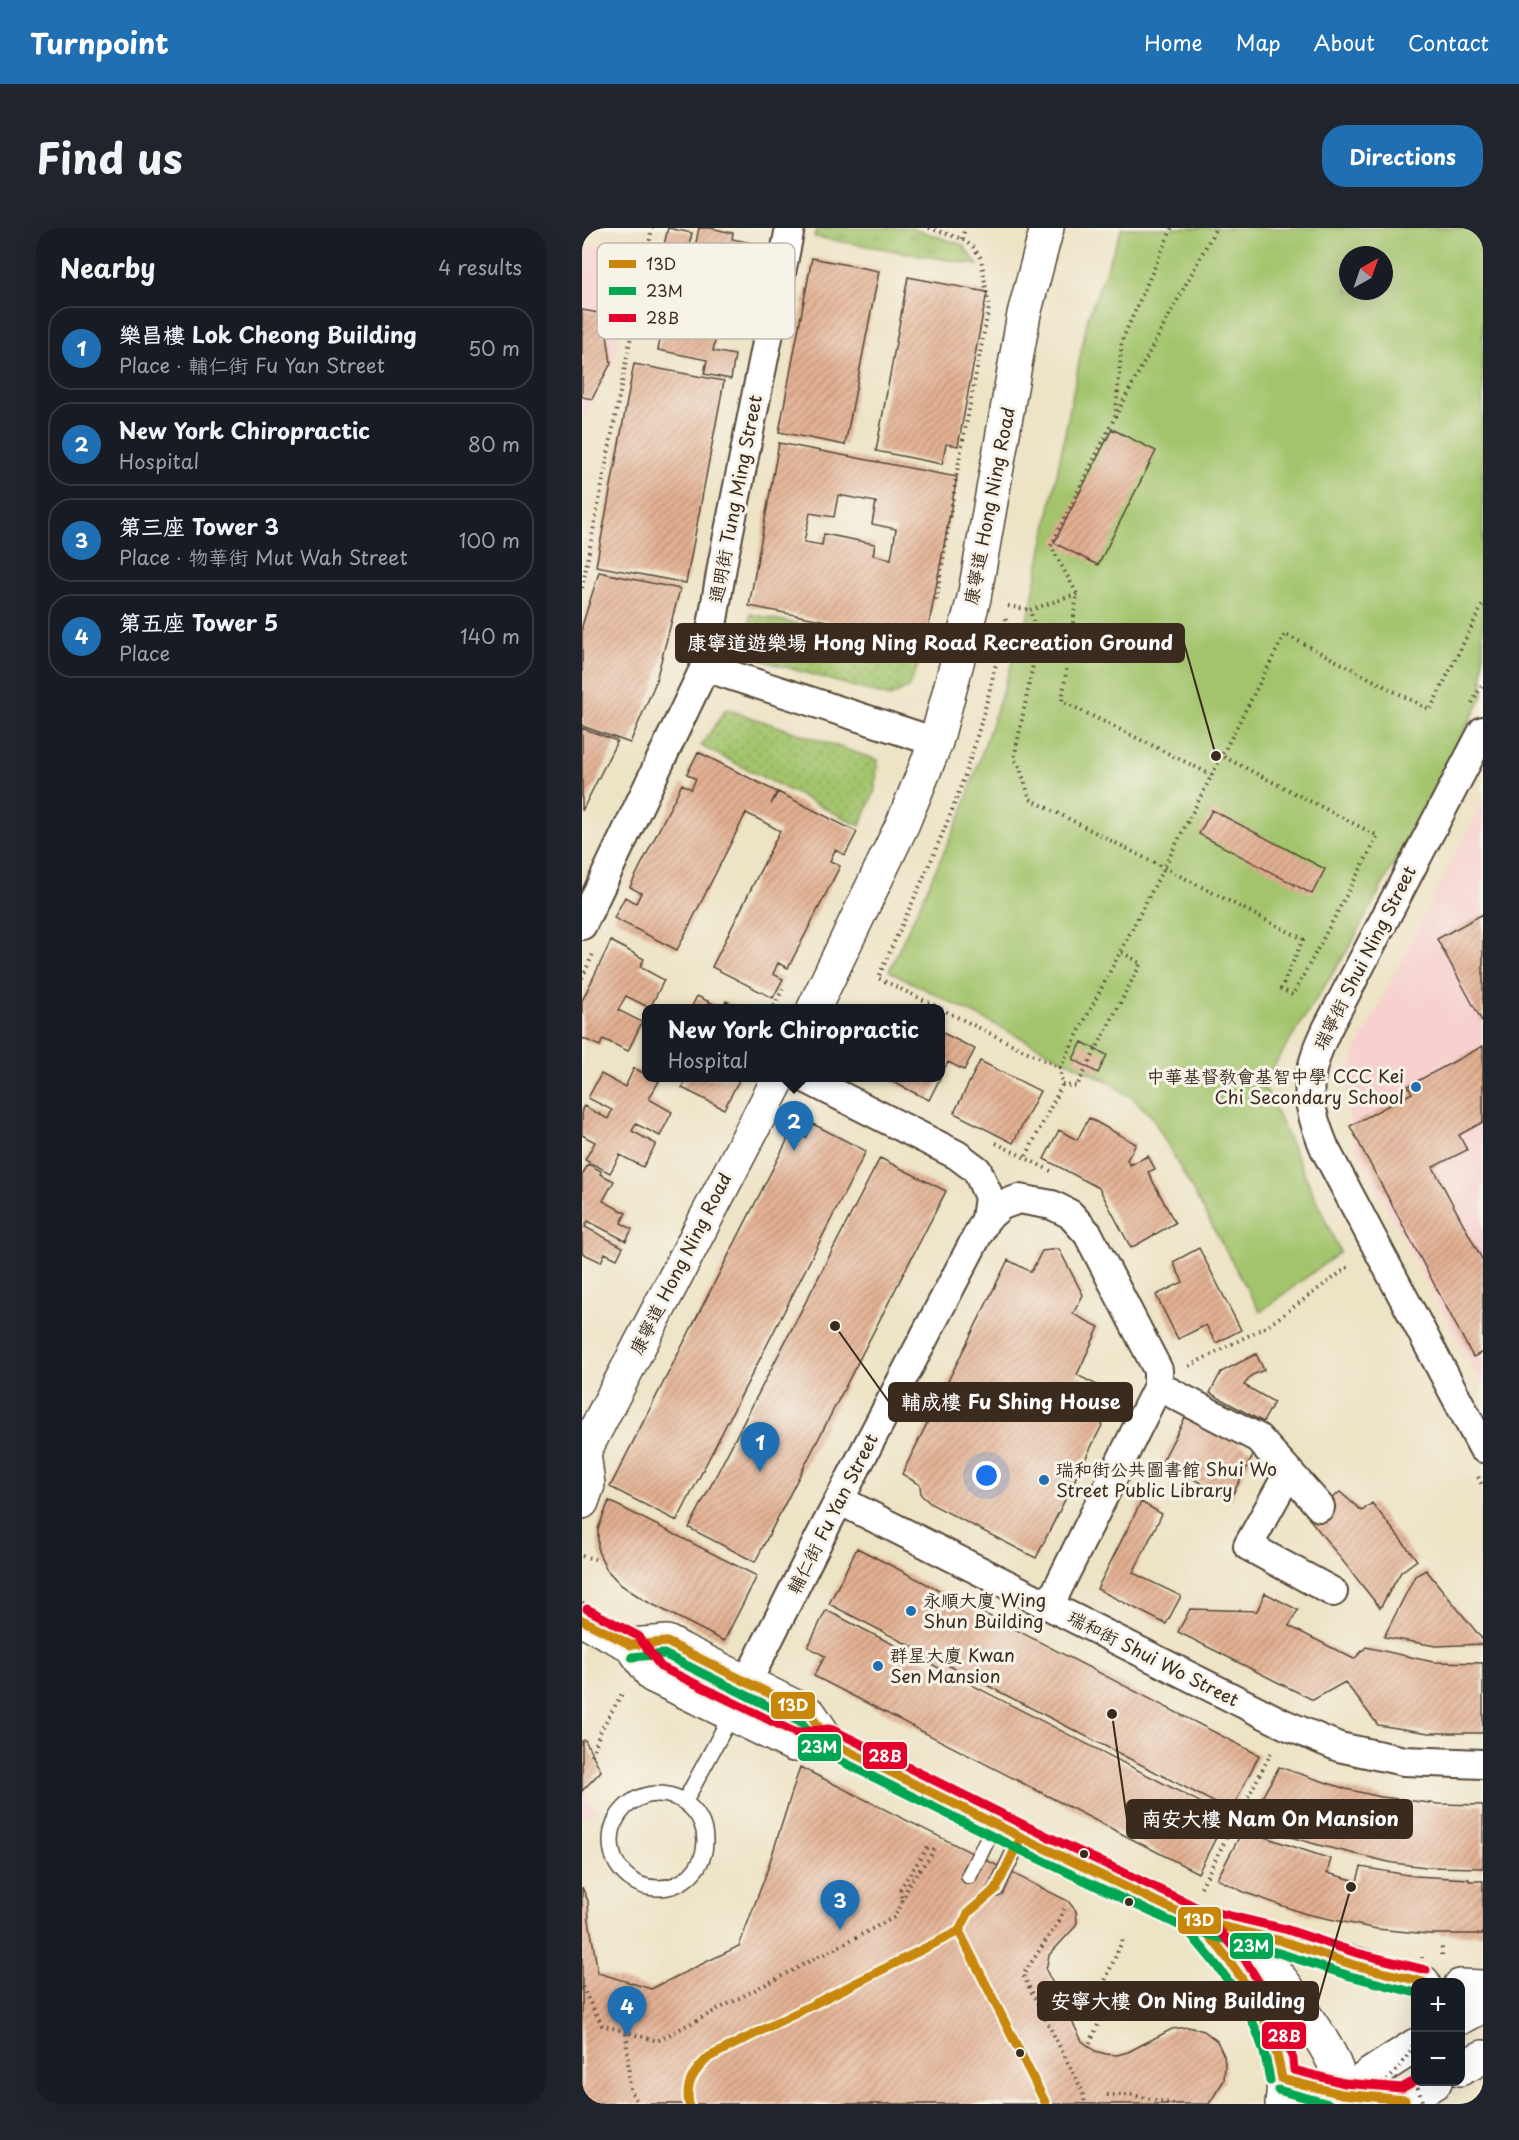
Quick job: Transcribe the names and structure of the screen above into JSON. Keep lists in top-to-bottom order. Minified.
{"streets":{"main road":["康寧道 Hong Ning Road"],"street":["通明街 Tung Ming Street","瑞寧街 Shui Ning Street","輔仁街 Fu Yan Street","瑞和街 Shui Wo Street"]},"crossings":[["輔仁街 Fu Yan Street","瑞和街 Shui Wo Street"]],"places":["康寧道遊樂場 Hong Ning Road Recreation Ground","中華基督教會基智中學 CCC Kei Chi Secondary School","輔成樓 Fu Shing House","瑞和街公共圖書館 Shui Wo Street Public Library","永順大廈 Wing Shun Building","群星大廈 Kwan Sen Mansion","南安大樓 Nam On Mansion","安寧大樓 On Ning Building"],"lines":["transit line 28B","transit line 13D","transit line 23M"],"legend":["13D","23M","28B"],"north":"top right","page":{"header":"Turnpoint","nav":["Home","Map","About","Contact"],"title":"Find us","buttons":"Directions","heading":["Nearby","4 results"],"list":[{"mark":"1","name":"樂昌樓 Lok Cheong Building","note":"Place · 輔仁街 Fu Yan Street","value":"50 m"},{"mark":"2","name":"New York Chiropractic","note":"Hospital","value":"80 m"},{"mark":"3","name":"第三座 Tower 3","note":"Place · 物華街 Mut Wah Street","value":"100 m"},{"mark":"4","name":"第五座 Tower 5","note":"Place","value":"140 m"}],"popup":["New York Chiropractic","Hospital"],"pins":["2","1","3","4"],"map_buttons":["+","−"]}}
